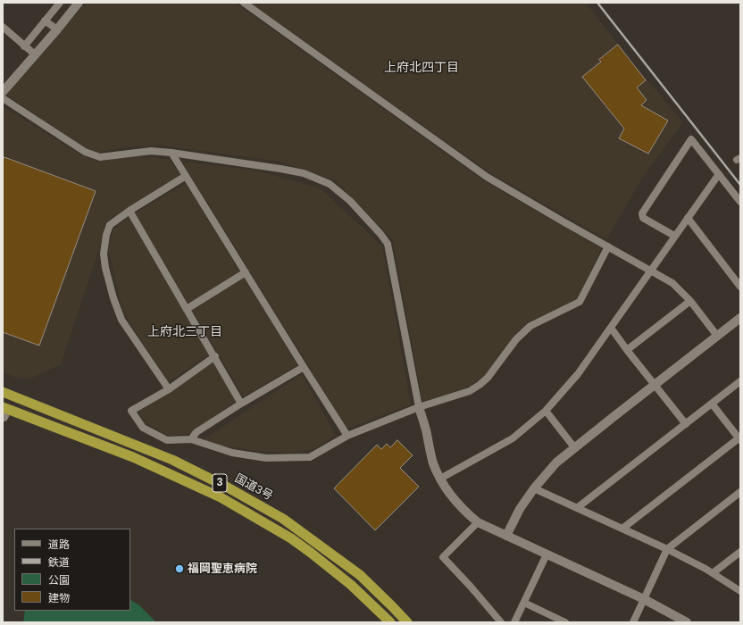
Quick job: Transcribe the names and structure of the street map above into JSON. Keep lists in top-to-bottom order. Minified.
{"streets":{"highway":["3","国道3号"]},"districts":["上府北四丁目","上府北三丁目"],"places":["福岡聖恵病院"],"legend":["道路","鉄道","公園","建物"]}
